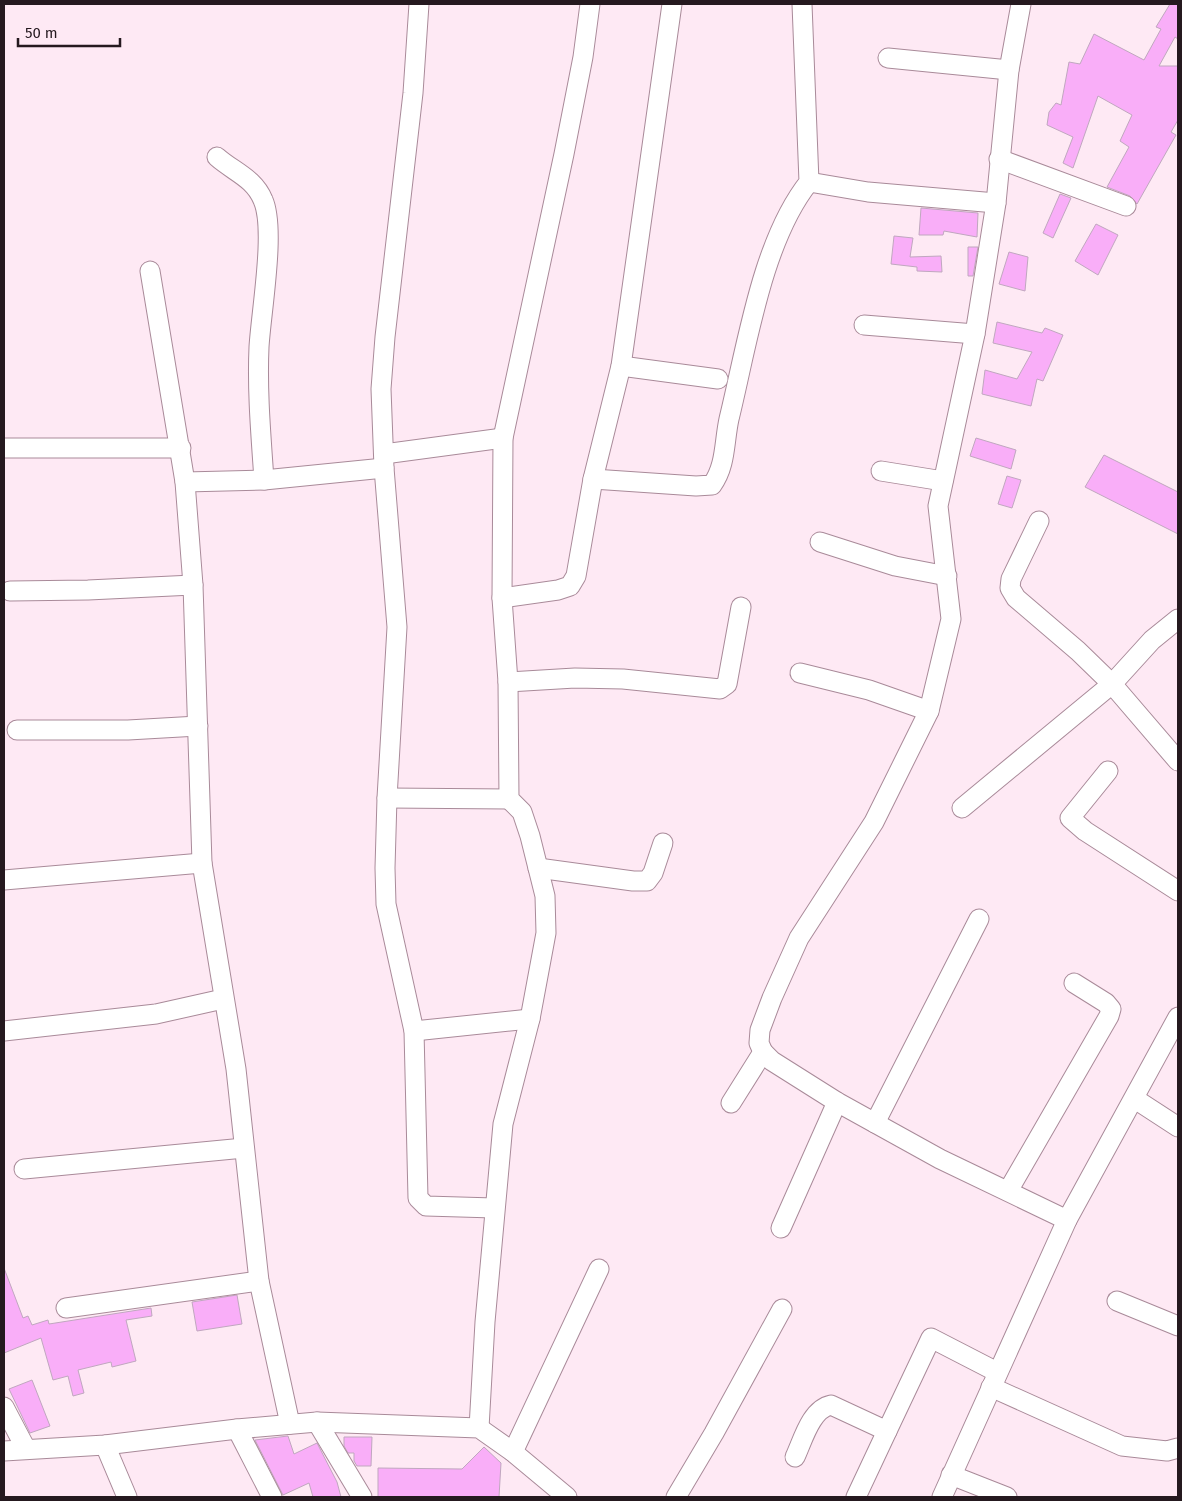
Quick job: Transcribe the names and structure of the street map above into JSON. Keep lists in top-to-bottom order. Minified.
{"scale_bar":"50 m"}
